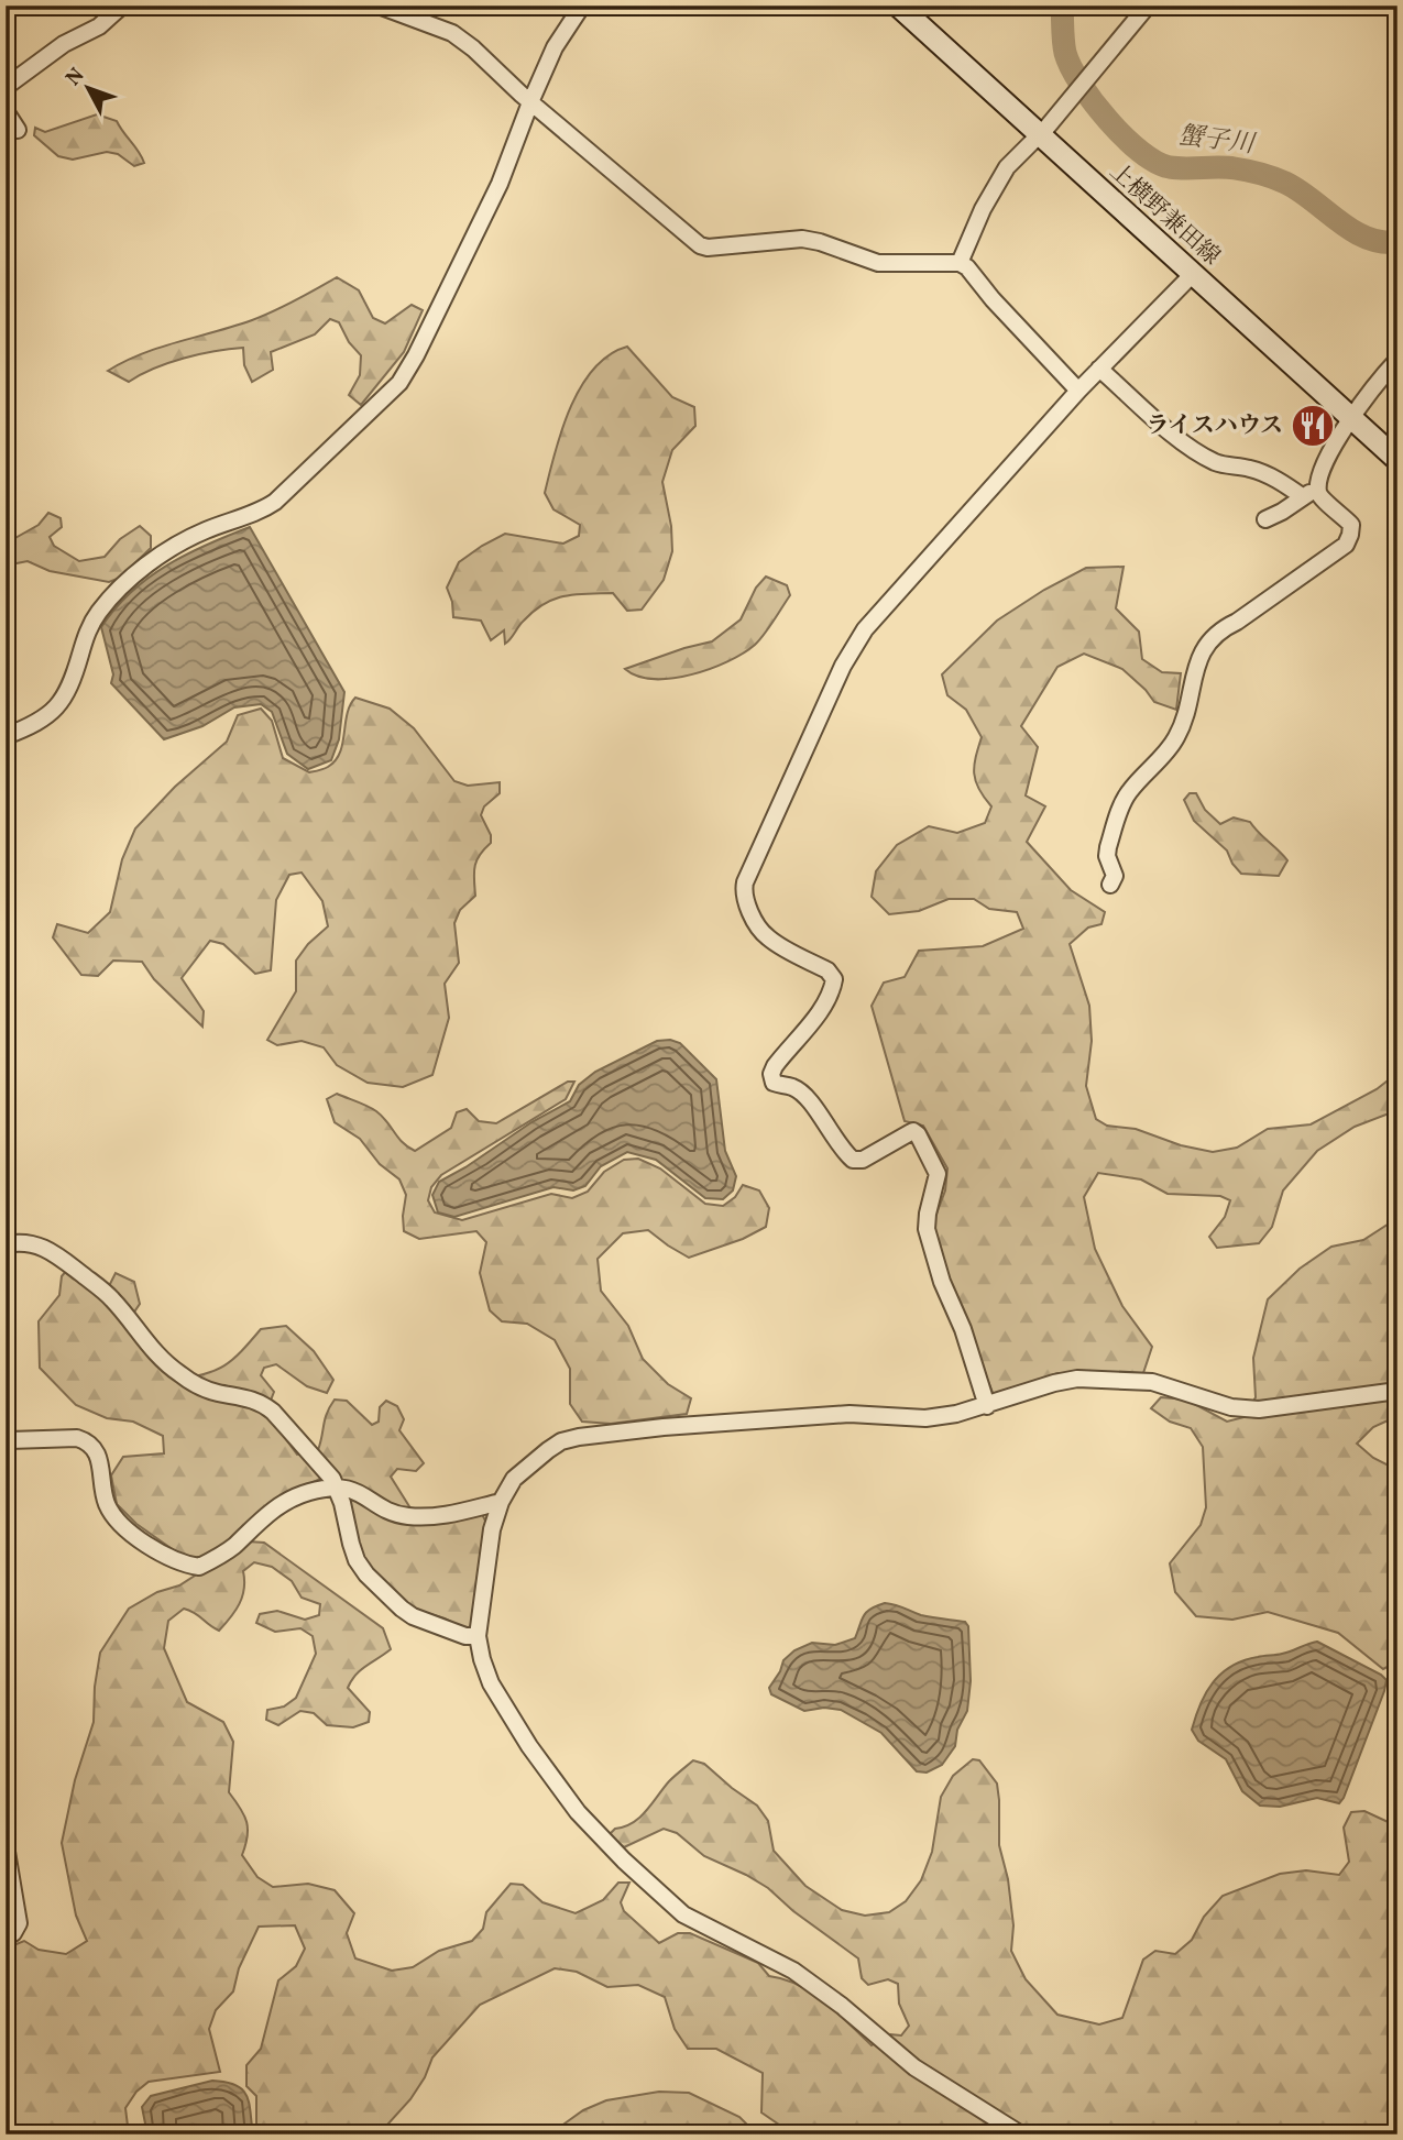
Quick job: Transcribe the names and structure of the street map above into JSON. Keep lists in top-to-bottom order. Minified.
{"streets":{"main road":["上横野兼田線"]},"water":["蟹子川"],"places":{"restaurant":["ライスハウス"]},"north":"top left"}
